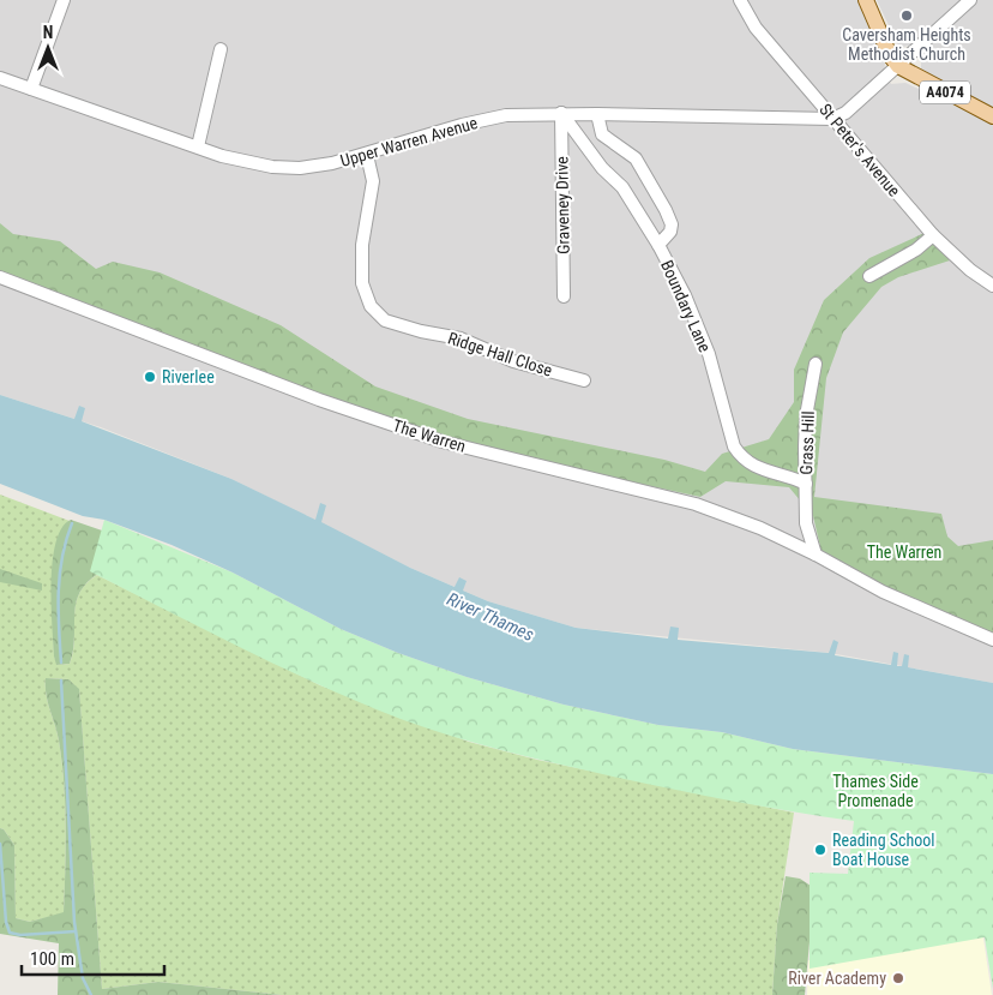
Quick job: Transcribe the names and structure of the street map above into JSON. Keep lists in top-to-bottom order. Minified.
{"streets":{"main road":["A4074"],"street":["Upper Warren Avenue","St Peter's Avenue","Graveney Drive","Boundary Lane","Ridge Hall Close","The Warren","Grass Hill"]},"crossings":[["Upper Warren Avenue","St Peter's Avenue"],["Upper Warren Avenue","Graveney Drive"],["Upper Warren Avenue","Boundary Lane"],["Upper Warren Avenue","Ridge Hall Close"],["Graveney Drive","Boundary Lane"],["Boundary Lane","Grass Hill"],["The Warren","Grass Hill"]],"water":["River Thames"],"parks":["The Warren","Thames Side Promenade"],"places":["Caversham Heights Methodist Church","Riverlee","Reading School Boat House","River Academy"],"scale_bar":"100 m","north":"top"}
